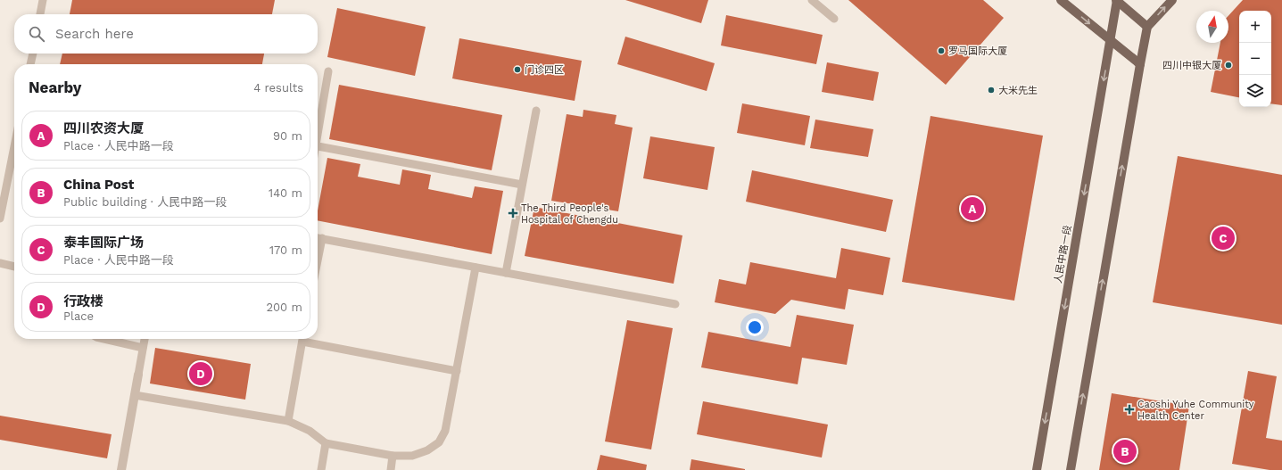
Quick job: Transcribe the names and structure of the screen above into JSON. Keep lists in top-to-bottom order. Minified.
{"streets":{"main road":["人民中路一段"]},"places":{"other":["罗马国际大厦","四川中银大厦","门诊四区","大米先生"],"health":["The Third People's Hospital of Chengdu","Caoshi Yuhe Community Health Center"]},"north":"top","page":{"map_buttons":["+","−"],"search":"Search here","heading":["Nearby","4 results"],"list":[{"mark":"A","name":"四川农资大厦","note":"Place · 人民中路一段","value":"90 m"},{"mark":"B","name":"China Post","note":"Public building · 人民中路一段","value":"140 m"},{"mark":"C","name":"泰丰国际广场","note":"Place · 人民中路一段","value":"170 m"},{"mark":"D","name":"行政楼","note":"Place","value":"200 m"}],"pins":["A","C","D","B"]}}
